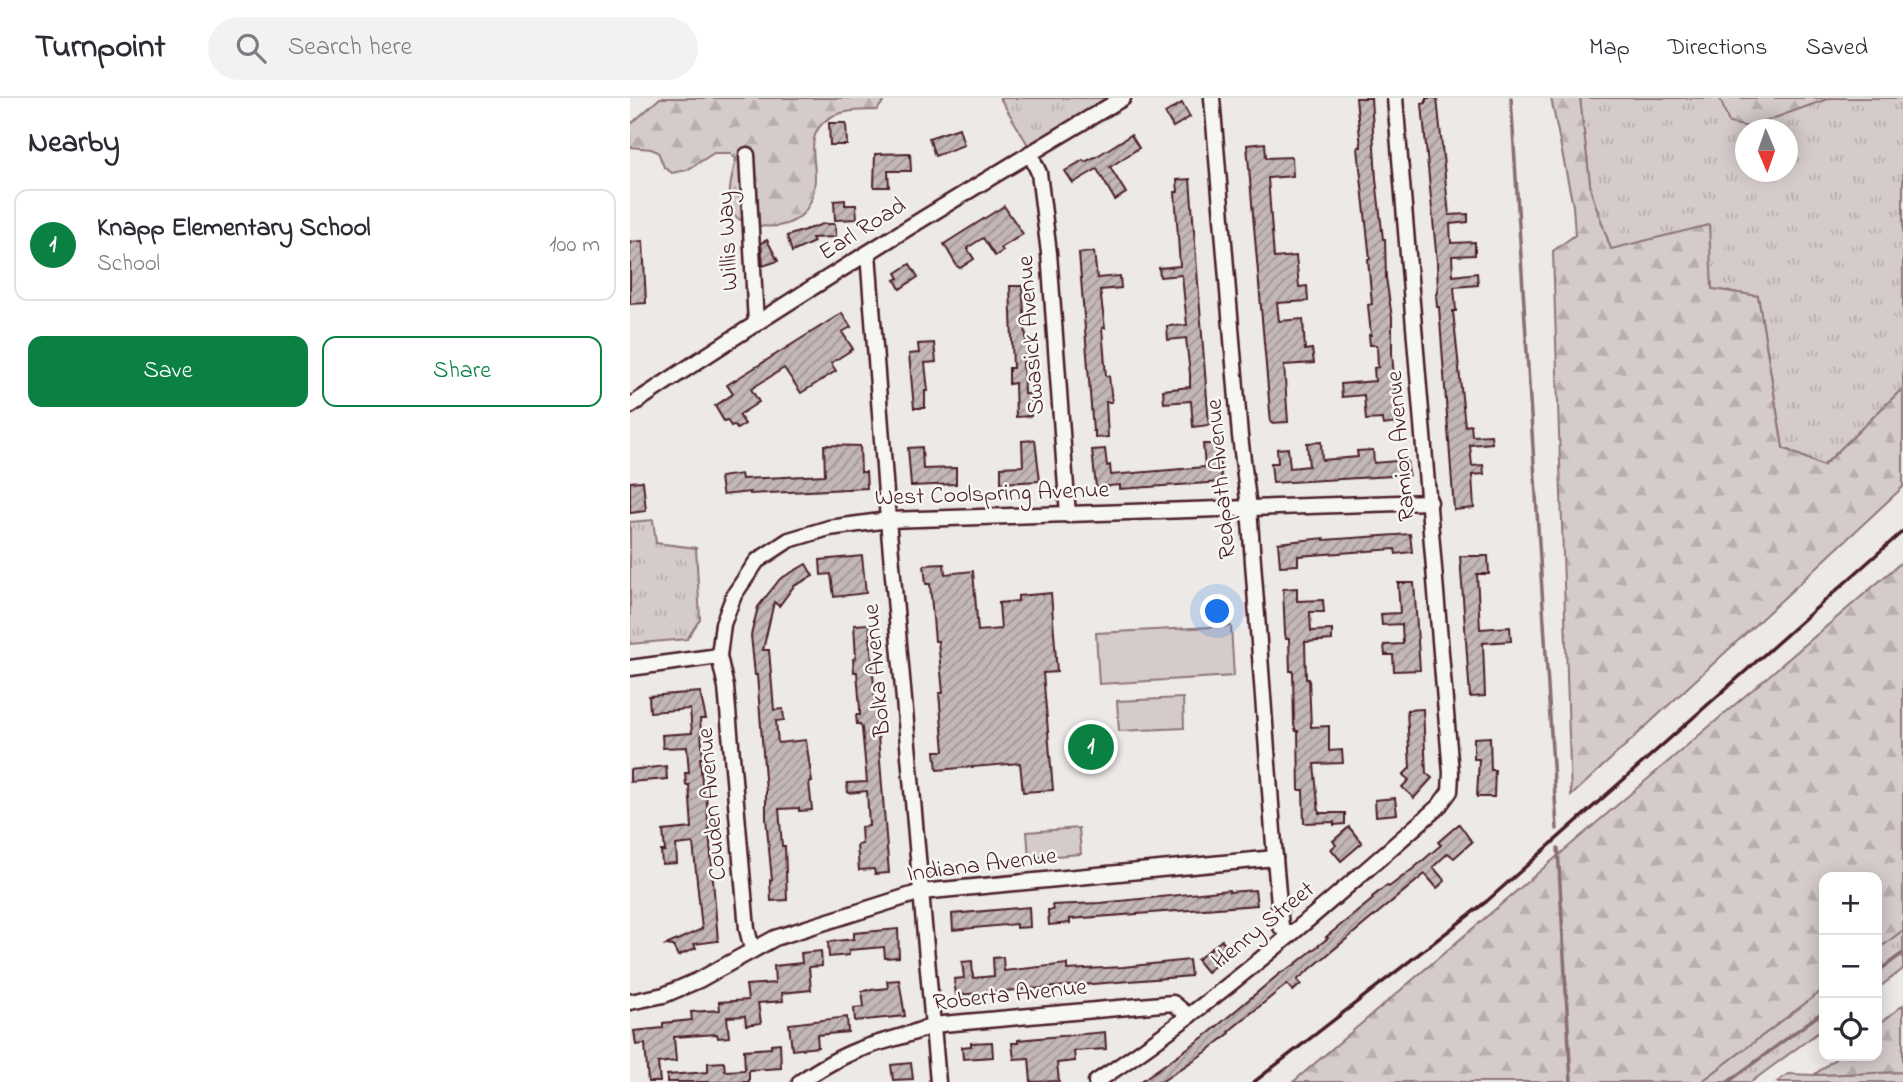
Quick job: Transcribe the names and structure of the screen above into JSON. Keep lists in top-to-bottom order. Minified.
{"streets":{"street":["Earl Road","Willis Way","Swasick Avenue","Ramion Avenue","Redpath Avenue","West Coolspring Avenue","Bolka Avenue","Couden Avenue","Indiana Avenue","Henry Street","Roberta Avenue"]},"crossings":[["Earl Road","Willis Way"],["Earl Road","Swasick Avenue"],["Earl Road","Bolka Avenue"],["Swasick Avenue","West Coolspring Avenue"],["Ramion Avenue","West Coolspring Avenue"],["Ramion Avenue","Henry Street"],["Redpath Avenue","West Coolspring Avenue"],["Redpath Avenue","Indiana Avenue"],["Redpath Avenue","Henry Street"],["West Coolspring Avenue","Bolka Avenue"],["West Coolspring Avenue","Couden Avenue"],["Bolka Avenue","Indiana Avenue"],["Bolka Avenue","Roberta Avenue"],["Couden Avenue","Indiana Avenue"],["Henry Street","Roberta Avenue"]],"north":"bottom","page":{"header":"Turnpoint","search":"Search here","nav":["Map","Directions","Saved"],"heading":"Nearby","list":[{"mark":"1","name":"Knapp Elementary School","note":"School","value":"100 m"}],"buttons":["Save","Share"],"pins":"1","map_buttons":["+","−"]}}
